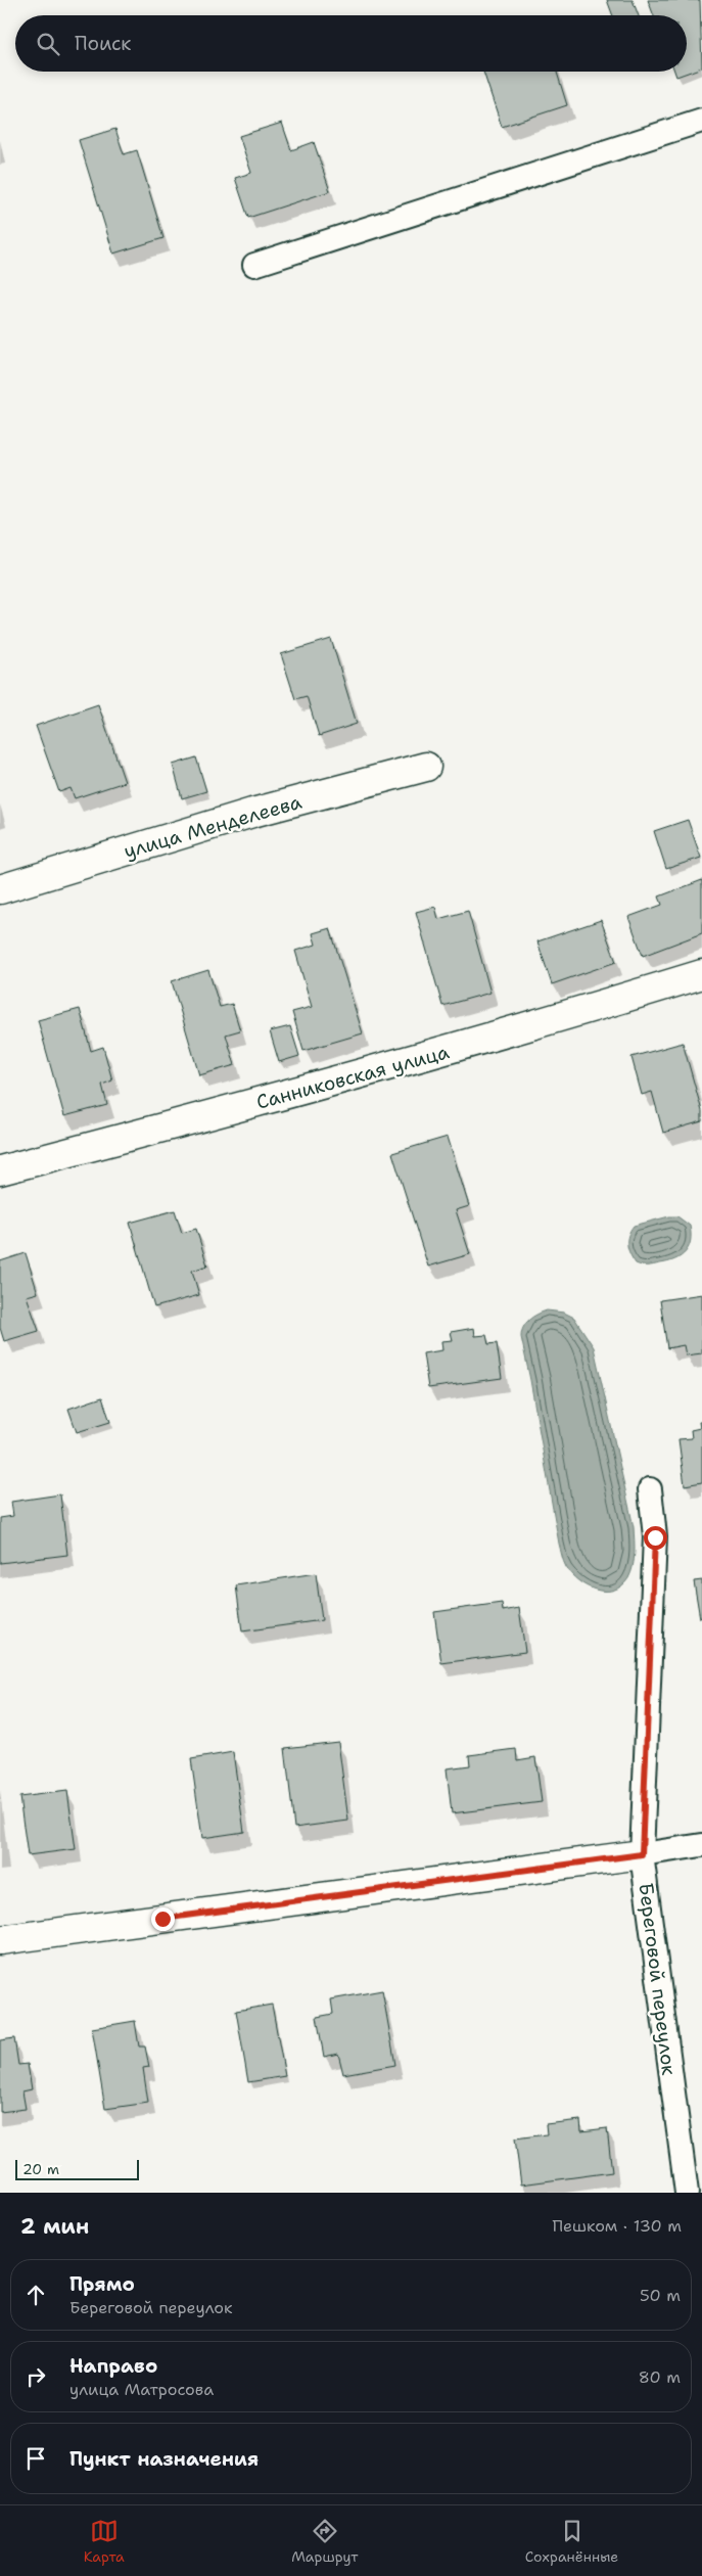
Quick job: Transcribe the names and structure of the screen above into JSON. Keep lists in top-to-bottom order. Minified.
{"streets":{"street":["улица Менделеева","Санниковская улица"],"lane":["Береговой переулок"]},"scale_bar":"20 m","page":{"search":"Поиск","scale":"20 m","heading":["2 мин","Пешком · 130 m"],"list":[["Прямо","Береговой переулок","50 m"],["Направо","улица Матросова","80 m"],"Пункт назначения"],"nav":["Карта","Маршрут","Сохранённые"]}}
